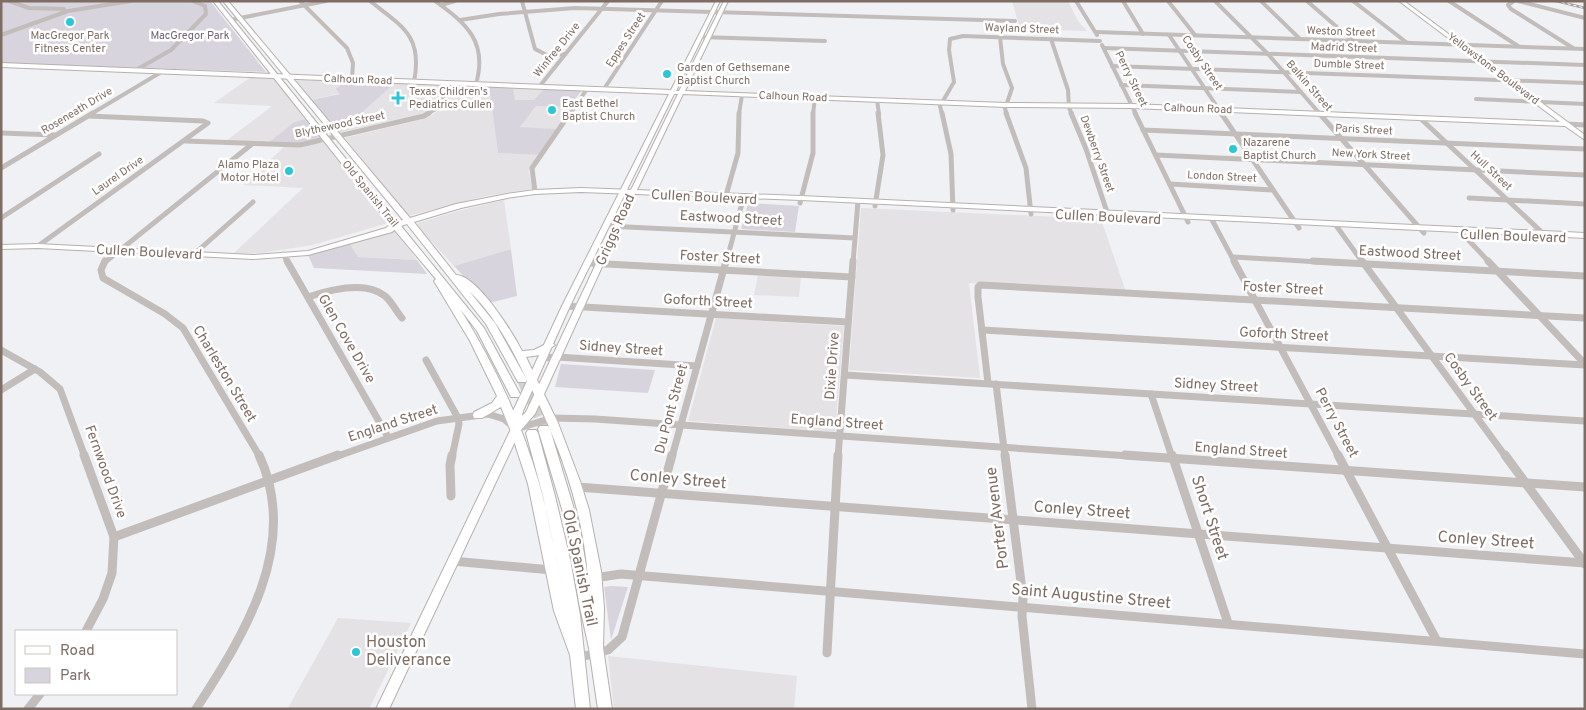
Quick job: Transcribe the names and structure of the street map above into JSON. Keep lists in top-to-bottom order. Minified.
{"streets":{"main road":["Yellowstone Boulevard","Calhoun Road","Old Spanish Trail","Cullen Boulevard","Griggs Road"],"street":["Wayland Street","Weston Street","Eppes Street","Madrid Street","Winfree Drive","Cosby Street","Dumble Street","Perry Street","Balkin Street","Roseneath Drive","Blythewood Street","Paris Street","Dewberry Street","New York Street","Hull Street","Laurel Drive","London Street","Eastwood Street","Foster Street","Goforth Street","Glen Cove Drive","Sidney Street","Dixie Drive","Charleston Street","Du Pont Street","England Street","Fernwood Drive","Conley Street","Porter Avenue","Short Street","Saint Augustine Street"]},"crossings":[["Wayland Street","Perry Street"],["Wayland Street","Calhoun Road"],["Wayland Street","Dewberry Street"],["Weston Street","Cosby Street"],["Weston Street","Yellowstone Boulevard"],["Weston Street","Perry Street"],["Weston Street","Balkin Street"],["Eppes Street","Calhoun Road"],["Madrid Street","Cosby Street"],["Madrid Street","Yellowstone Boulevard"],["Madrid Street","Perry Street"],["Madrid Street","Balkin Street"],["Winfree Drive","Calhoun Road"],["Cosby Street","Dumble Street"],["Cosby Street","Calhoun Road"],["Cosby Street","Paris Street"],["Cosby Street","New York Street"],["Cosby Street","London Street"],["Cosby Street","Cullen Boulevard"],["Cosby Street","Eastwood Street"],["Cosby Street","Foster Street"],["Cosby Street","Goforth Street"],["Cosby Street","Sidney Street"],["Cosby Street","England Street"],["Cosby Street","Conley Street"],["Dumble Street","Yellowstone Boulevard"],["Dumble Street","Perry Street"],["Dumble Street","Balkin Street"],["Yellowstone Boulevard","Calhoun Road"],["Perry Street","Calhoun Road"],["Perry Street","Paris Street"],["Perry Street","New York Street"],["Perry Street","London Street"],["Perry Street","Cullen Boulevard"],["Perry Street","Eastwood Street"],["Perry Street","Foster Street"],["Perry Street","Goforth Street"],["Perry Street","Sidney Street"],["Perry Street","England Street"],["Perry Street","Conley Street"],["Perry Street","Saint Augustine Street"],["Calhoun Road","Balkin Street"],["Calhoun Road","Roseneath Drive"],["Calhoun Road","Blythewood Street"],["Calhoun Road","Dewberry Street"],["Calhoun Road","Hull Street"],["Calhoun Road","Old Spanish Trail"],["Calhoun Road","Griggs Road"],["Balkin Street","Paris Street"],["Balkin Street","New York Street"],["Balkin Street","Cullen Boulevard"],["Roseneath Drive","Laurel Drive"],["Blythewood Street","Laurel Drive"],["Blythewood Street","Old Spanish Trail"],["Blythewood Street","Charleston Street"],["Paris Street","Hull Street"],["Dewberry Street","Cullen Boulevard"],["New York Street","Hull Street"],["Hull Street","Cullen Boulevard"],["Laurel Drive","Cullen Boulevard"],["Old Spanish Trail","Cullen Boulevard"],["Old Spanish Trail","Griggs Road"],["Old Spanish Trail","Du Pont Street"],["Cullen Boulevard","Griggs Road"],["Cullen Boulevard","Glen Cove Drive"],["Cullen Boulevard","Dixie Drive"],["Cullen Boulevard","Charleston Street"],["Cullen Boulevard","Du Pont Street"],["Eastwood Street","Griggs Road"],["Eastwood Street","Dixie Drive"],["Eastwood Street","Du Pont Street"],["Griggs Road","Foster Street"],["Griggs Road","Goforth Street"],["Griggs Road","Sidney Street"],["Griggs Road","England Street"],["Foster Street","Dixie Drive"],["Foster Street","Du Pont Street"],["Foster Street","Porter Avenue"],["Goforth Street","Dixie Drive"],["Goforth Street","Du Pont Street"],["Goforth Street","Porter Avenue"],["Glen Cove Drive","England Street"],["Sidney Street","Dixie Drive"],["Sidney Street","Du Pont Street"],["Sidney Street","Porter Avenue"],["Sidney Street","Short Street"],["Dixie Drive","England Street"],["Dixie Drive","Conley Street"],["Dixie Drive","Saint Augustine Street"],["Charleston Street","England Street"],["Du Pont Street","England Street"],["Du Pont Street","Conley Street"],["Du Pont Street","Saint Augustine Street"],["England Street","Fernwood Drive"],["England Street","Porter Avenue"],["England Street","Short Street"],["Conley Street","Porter Avenue"],["Conley Street","Short Street"],["Porter Avenue","Saint Augustine Street"],["Short Street","Saint Augustine Street"]],"parks":["MacGregor Park"],"places":{"other":["MacGregor Park Fitness Center","Garden of Gethsemane Baptist Church","East Bethel Baptist Church","Nazarene Baptist Church","Alamo Plaza Motor Hotel","Houston Deliverance"],"health":["Texas Children's Pediatrics Cullen"]},"legend":["Road","Park"]}
